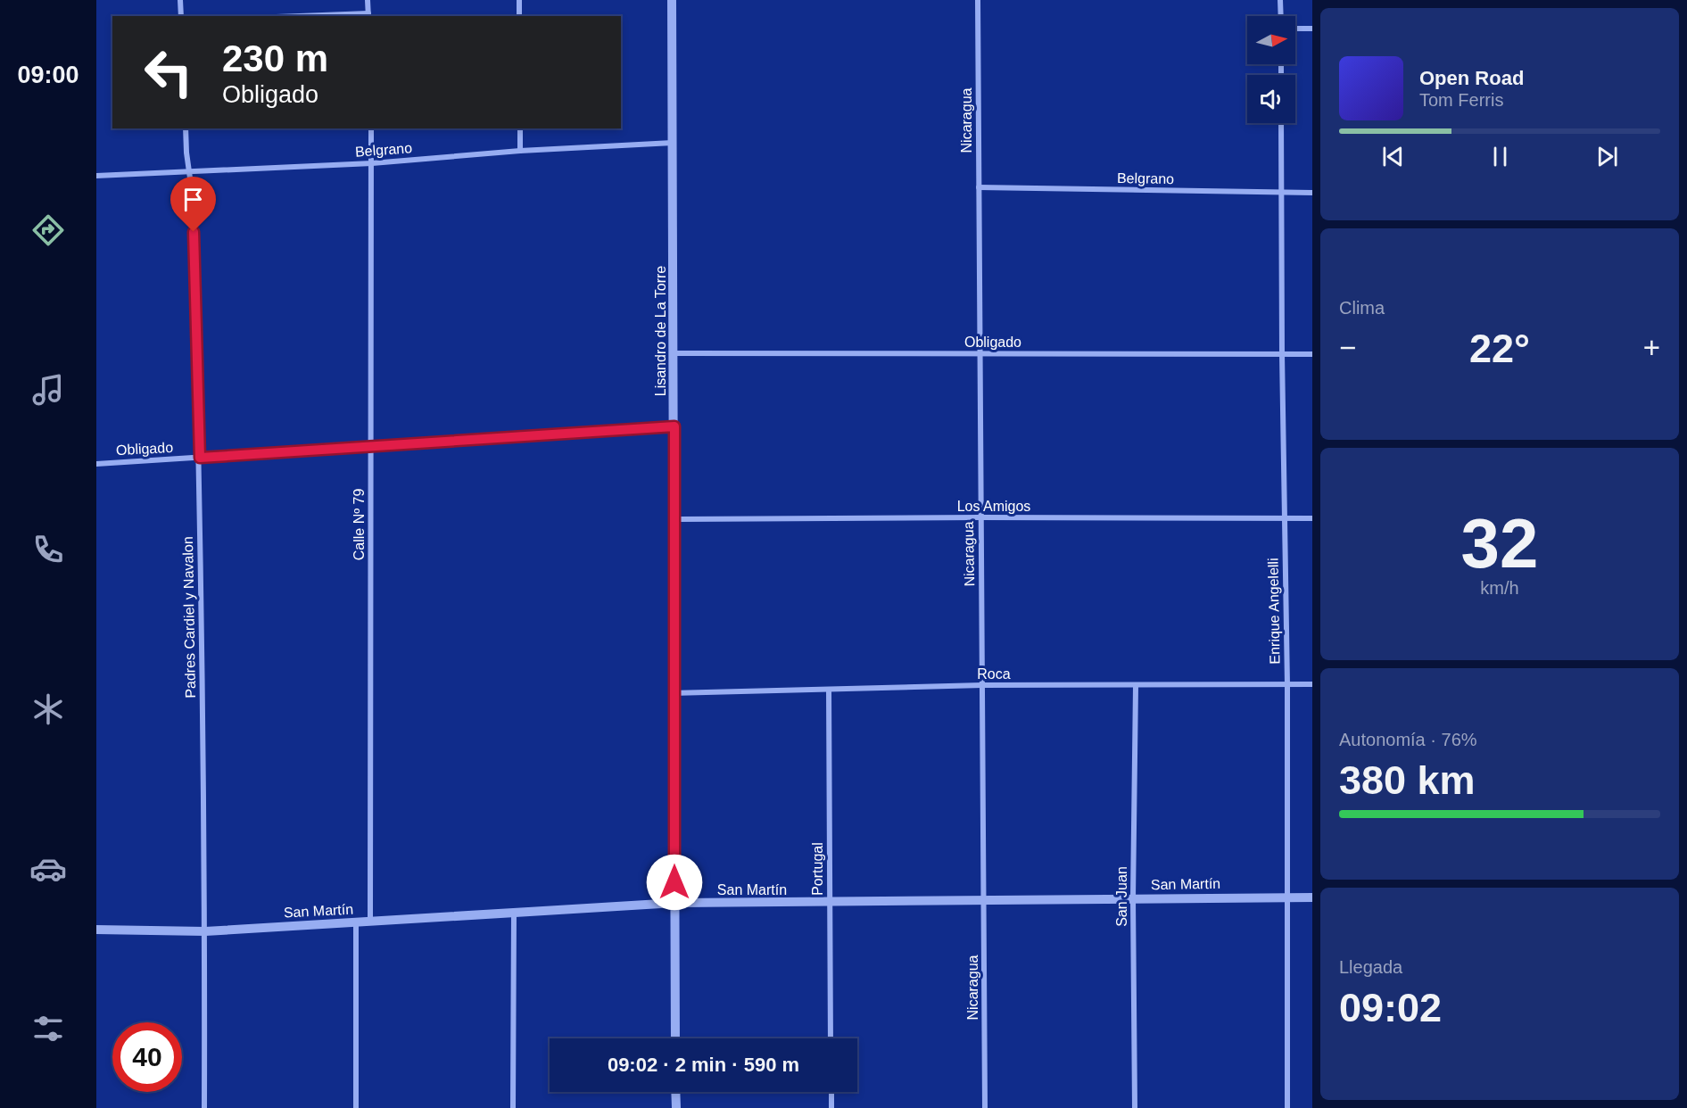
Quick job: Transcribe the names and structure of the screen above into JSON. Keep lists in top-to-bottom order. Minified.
{"streets":{"street":["Nicaragua","Belgrano","Lisandro de La Torre","Obligado","Los Amigos","Calle Nº 79","Enrique Angelelli","Padres Cardiel y Navalon","Roca","Portugal","San Martín","San Juan"]},"crossings":[["Nicaragua","Belgrano"],["Nicaragua","Obligado"],["Nicaragua","Los Amigos"],["Nicaragua","Roca"],["Nicaragua","San Martín"],["Belgrano","Lisandro de La Torre"],["Belgrano","Calle Nº 79"],["Belgrano","Enrique Angelelli"],["Belgrano","Padres Cardiel y Navalon"],["Lisandro de La Torre","Obligado"],["Lisandro de La Torre","Los Amigos"],["Lisandro de La Torre","Roca"],["Lisandro de La Torre","San Martín"],["Obligado","Calle Nº 79"],["Obligado","Enrique Angelelli"],["Obligado","Padres Cardiel y Navalon"],["Los Amigos","Enrique Angelelli"],["Calle Nº 79","San Martín"],["Enrique Angelelli","Roca"],["Enrique Angelelli","San Martín"],["Padres Cardiel y Navalon","San Martín"],["Roca","Portugal"],["Roca","San Juan"],["Portugal","San Martín"],["San Martín","San Juan"]],"north":"right","page":{"tabs":"09:00","turn":["230 m","Obligado"],"song":["Open Road","Tom Ferris"],"tile":["Clima",["32","km/h"],["Autonomía · 76%","380 km"],["Llegada","09:02"]],"heat":["−","22°","+"],"limit":"40","trip":"09:02 · 2 min · 590 m"}}
